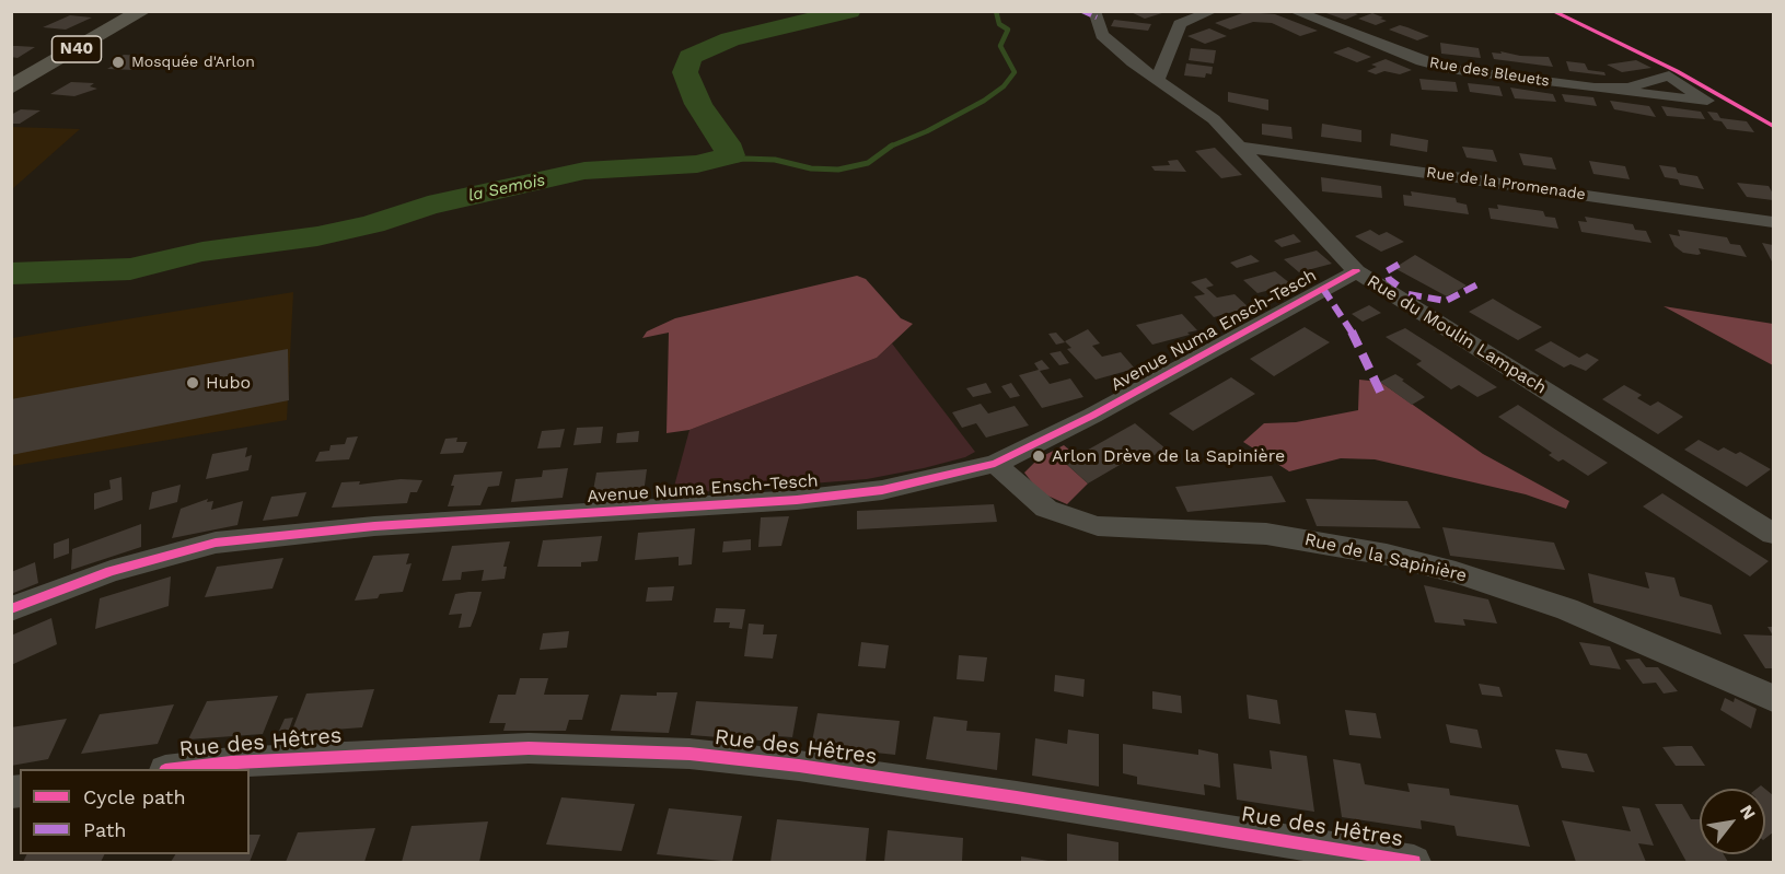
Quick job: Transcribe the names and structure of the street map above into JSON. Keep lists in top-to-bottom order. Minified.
{"streets":{"main road":["N40"],"street":["Rue des Bleuets","Rue de la Promenade","Avenue Numa Ensch-Tesch","Rue du Moulin Lampach","Rue de la Sapinière","Rue des Hêtres"]},"crossings":[["Rue de la Promenade","Rue du Moulin Lampach"],["Avenue Numa Ensch-Tesch","Rue du Moulin Lampach"],["Avenue Numa Ensch-Tesch","Rue de la Sapinière"]],"water":["la Semois"],"places":["Mosquée d'Arlon","Hubo","Arlon Drève de la Sapinière"],"legend":["Cycle path","Path"],"north":"top right"}
